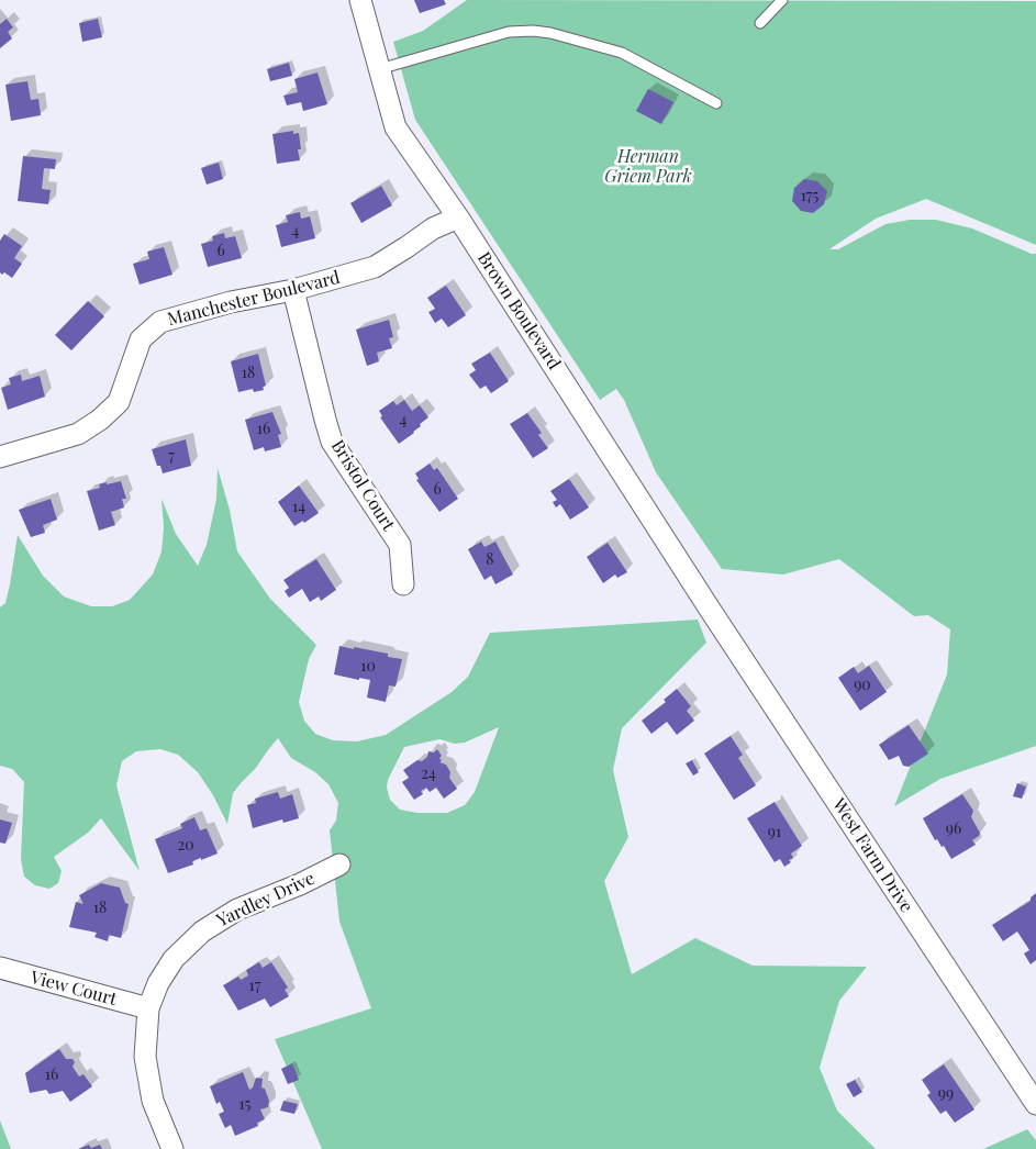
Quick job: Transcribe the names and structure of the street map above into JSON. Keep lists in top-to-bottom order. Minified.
{"streets":{"street":["Manchester Boulevard","Brown Boulevard","Bristol Court","West Farm Drive","Yardley Drive","View Court"]},"crossings":[["Manchester Boulevard","Brown Boulevard"],["Manchester Boulevard","Bristol Court"],["Brown Boulevard","West Farm Drive"],["Yardley Drive","View Court"]],"parks":["Herman Griem Park"],"house_numbers":["175","4","6","18","4","16","7","6","14","8","10","90","24","96","91","20","18","17","16","99","15"]}
